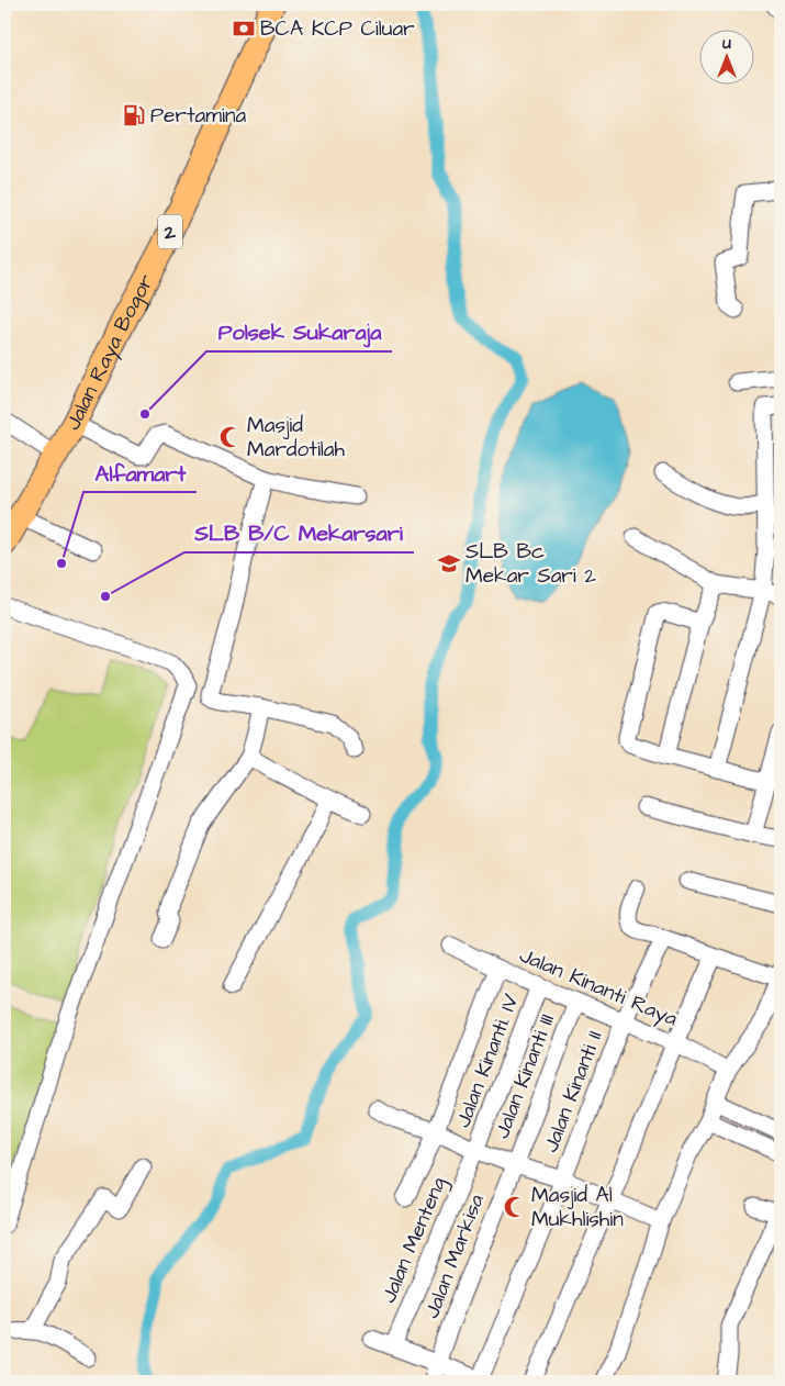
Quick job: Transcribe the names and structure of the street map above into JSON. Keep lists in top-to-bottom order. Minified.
{"streets":{"highway":["2","Jalan Raya Bogor"],"street":["Jalan Kinanti Raya","Jalan Kinanti. IV","Jalan Kinanti III","Jalan Kinanti II","Jalan Menteng","Jalan Markisa"]},"crossings":[["Jalan Kinanti Raya","Jalan Kinanti. IV"],["Jalan Kinanti Raya","Jalan Kinanti III"],["Jalan Kinanti Raya","Jalan Kinanti II"],["Jalan Kinanti. IV","Jalan Menteng"],["Jalan Kinanti III","Jalan Markisa"]],"places":{"bank":["BCA KCP Ciluar"],"fuel station":["Pertamina"],"other":["Polsek Sukaraja","Alfamart","SLB B/C Mekarsari"],"mosque":["Masjid Mardotilah","Masjid Al Mukhlishin"],"school or university":["SLB Bc Mekar Sari 2"]},"north":"top"}
